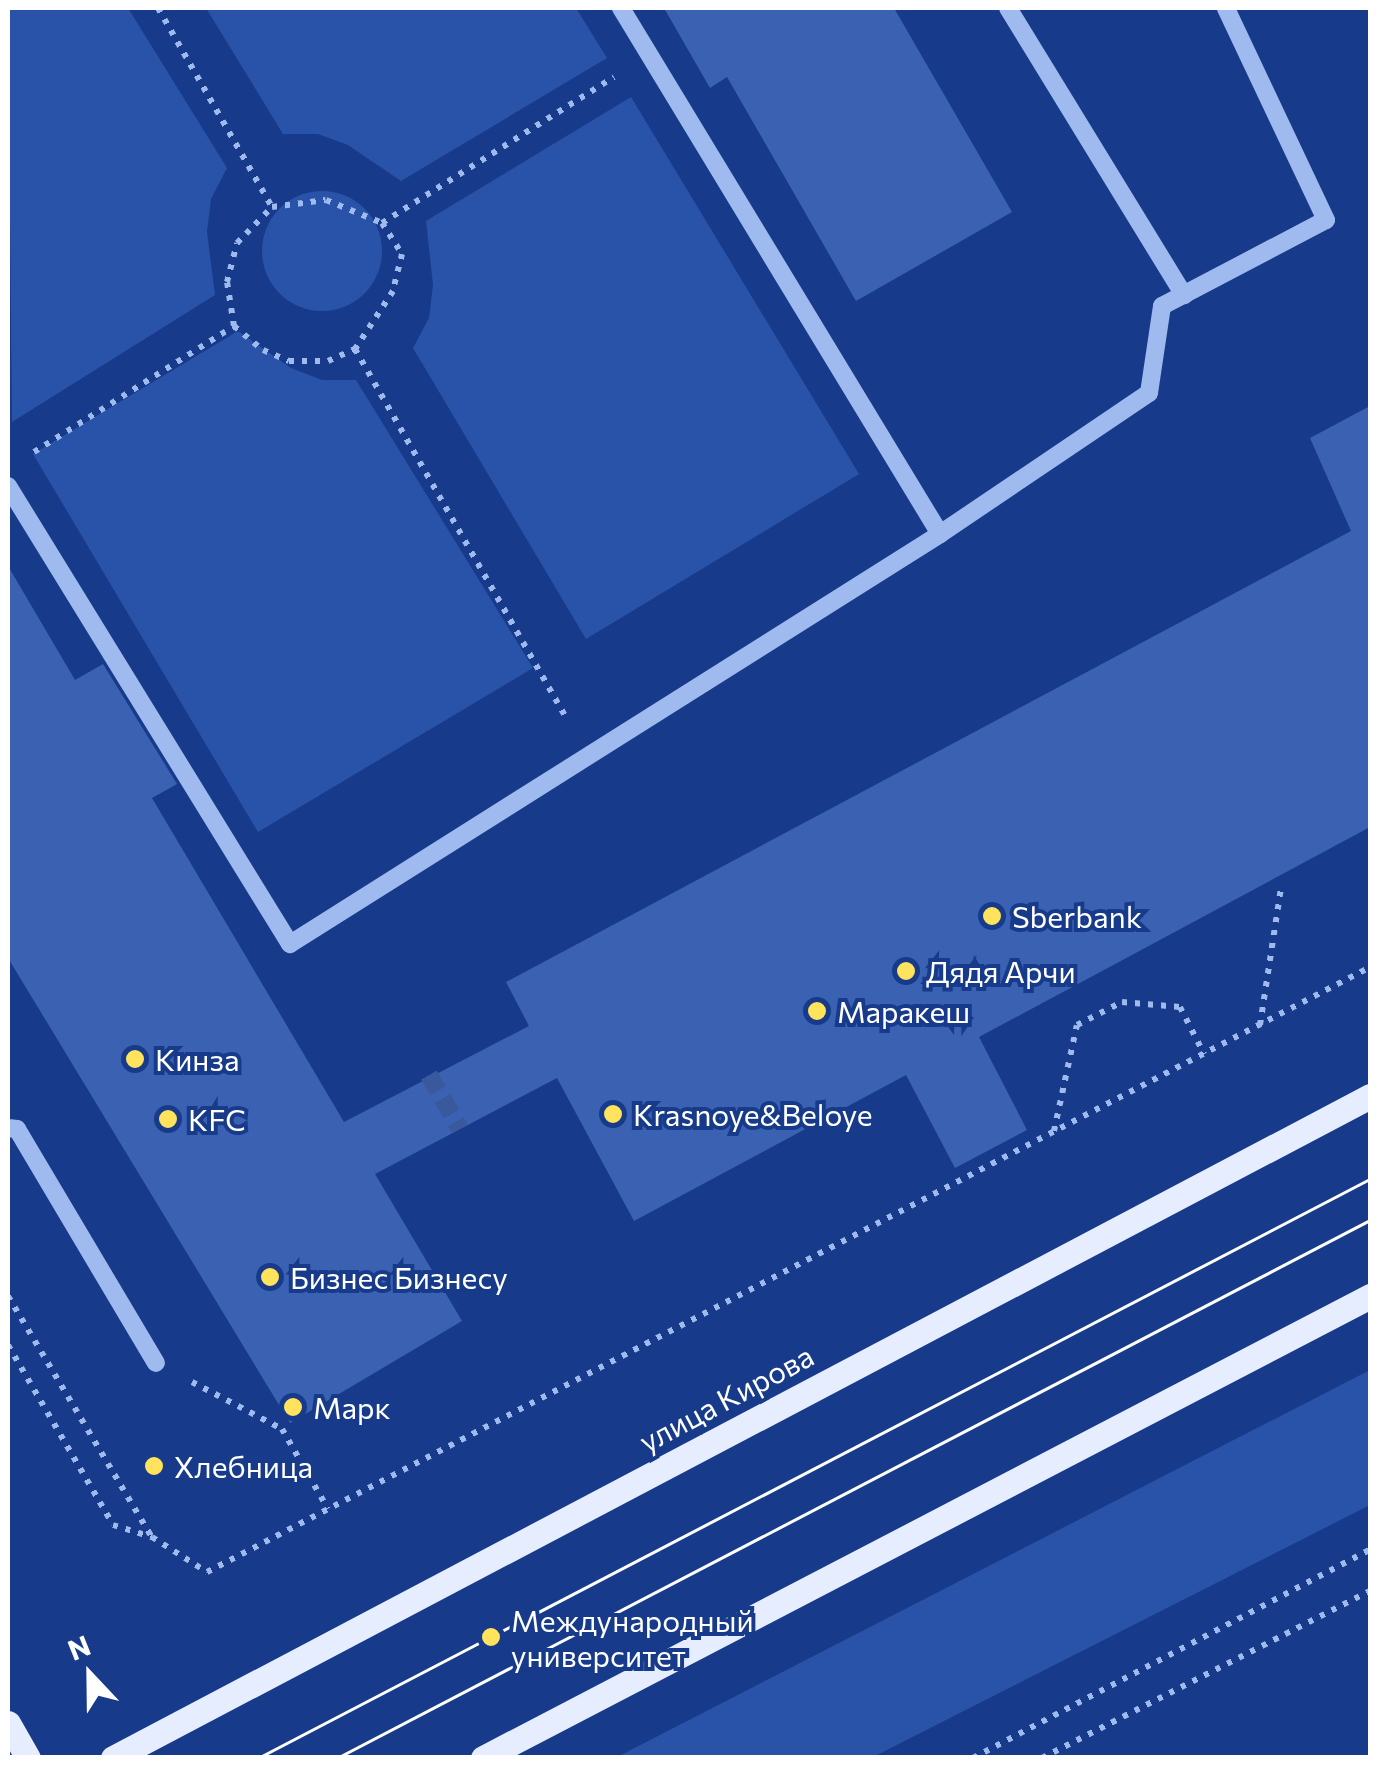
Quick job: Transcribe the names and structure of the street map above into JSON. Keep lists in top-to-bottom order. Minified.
{"streets":{"main road":["улица Кирова"]},"places":["Sberbank","Дядя Арчи","Маракеш","Кинза","Krasnoye&Beloye","KFC","Бизнес Бизнесу","Марк","Хлебница","Международный университет"],"north":"top"}
